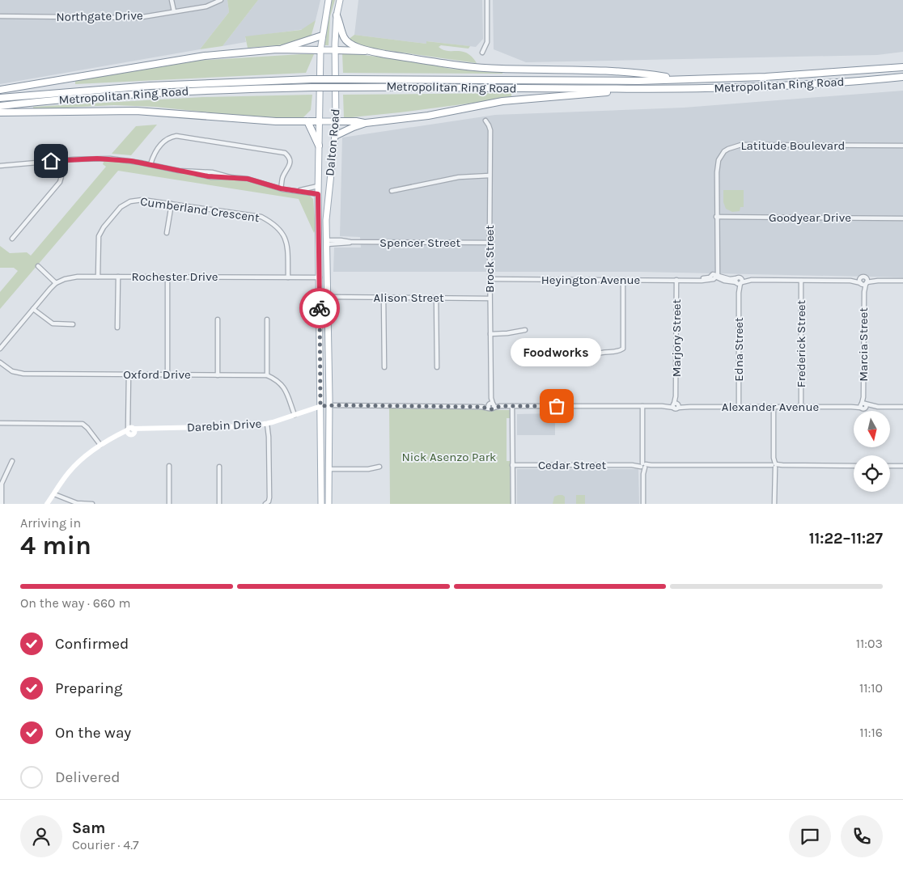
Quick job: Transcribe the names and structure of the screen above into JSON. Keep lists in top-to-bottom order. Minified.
{"streets":{"highway":["Metropolitan Ring Road"],"main road":["Dalton Road","Spencer Street"],"street":["Northgate Drive","Latitude Boulevard","Cumberland Crescent","Goodyear Drive","Brock Street","Rochester Drive","Heyington Avenue","Alison Street","Marjory Street","Frederick Street","Marcia Street","Edna Street","Oxford Drive","Alexander Avenue","Darebin Drive","Cedar Street"]},"crossings":[["Dalton Road","Spencer Street"],["Dalton Road","Rochester Drive"],["Dalton Road","Alison Street"],["Dalton Road","Alexander Avenue"],["Dalton Road","Darebin Drive"],["Latitude Boulevard","Goodyear Drive"],["Latitude Boulevard","Heyington Avenue"],["Cumberland Crescent","Rochester Drive"],["Spencer Street","Brock Street"],["Brock Street","Heyington Avenue"],["Brock Street","Alison Street"],["Brock Street","Alexander Avenue"],["Heyington Avenue","Marjory Street"],["Heyington Avenue","Frederick Street"],["Heyington Avenue","Marcia Street"],["Heyington Avenue","Edna Street"],["Marjory Street","Alexander Avenue"],["Frederick Street","Alexander Avenue"],["Marcia Street","Alexander Avenue"],["Edna Street","Alexander Avenue"]],"parks":["Nick Asenzo Park"],"places":["Foodworks"],"north":"bottom","page":{"bubble":"Foodworks","heading":["4 min","Arriving in","11:22–11:27"],"panel":["Sam","Courier · 4.7"],"bar":"On the way · 660 m","list":[["Confirmed","11:03"],["Preparing","11:10"],["On the way","11:16"],"Delivered"]}}
